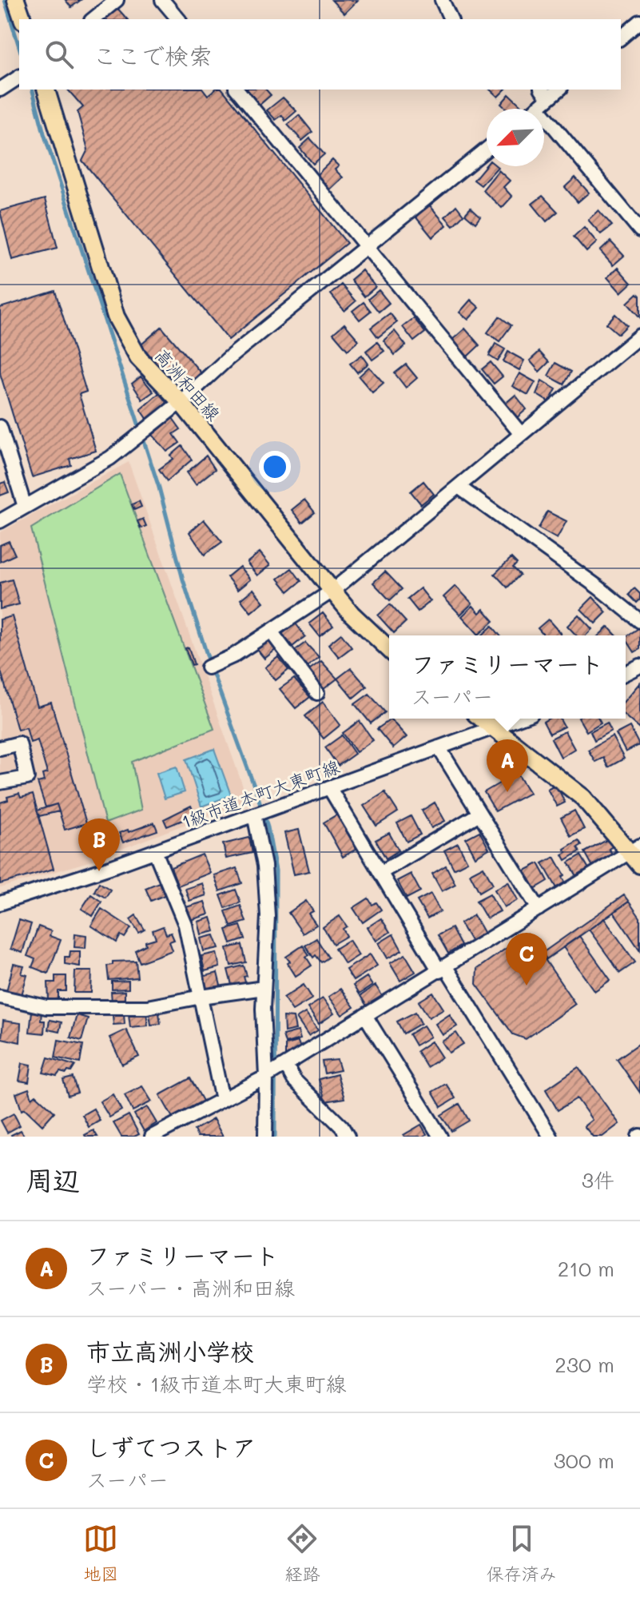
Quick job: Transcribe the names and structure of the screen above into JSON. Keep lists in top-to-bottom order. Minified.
{"streets":{"main road":["高洲和田線"],"street":["1級市道本町大東町線"]},"north":"bottom left","page":{"search":"ここで検索","popup":["ファミリーマート","スーパー"],"pins":["A","B","C"],"heading":["周辺","3件"],"list":[{"mark":"A","name":"ファミリーマート","note":"スーパー · 高洲和田線","value":"210 m"},{"mark":"B","name":"市立高洲小学校","note":"学校 · 1級市道本町大東町線","value":"230 m"},{"mark":"C","name":"しずてつストア","note":"スーパー","value":"300 m"}],"nav":["地図","経路","保存済み"]}}
